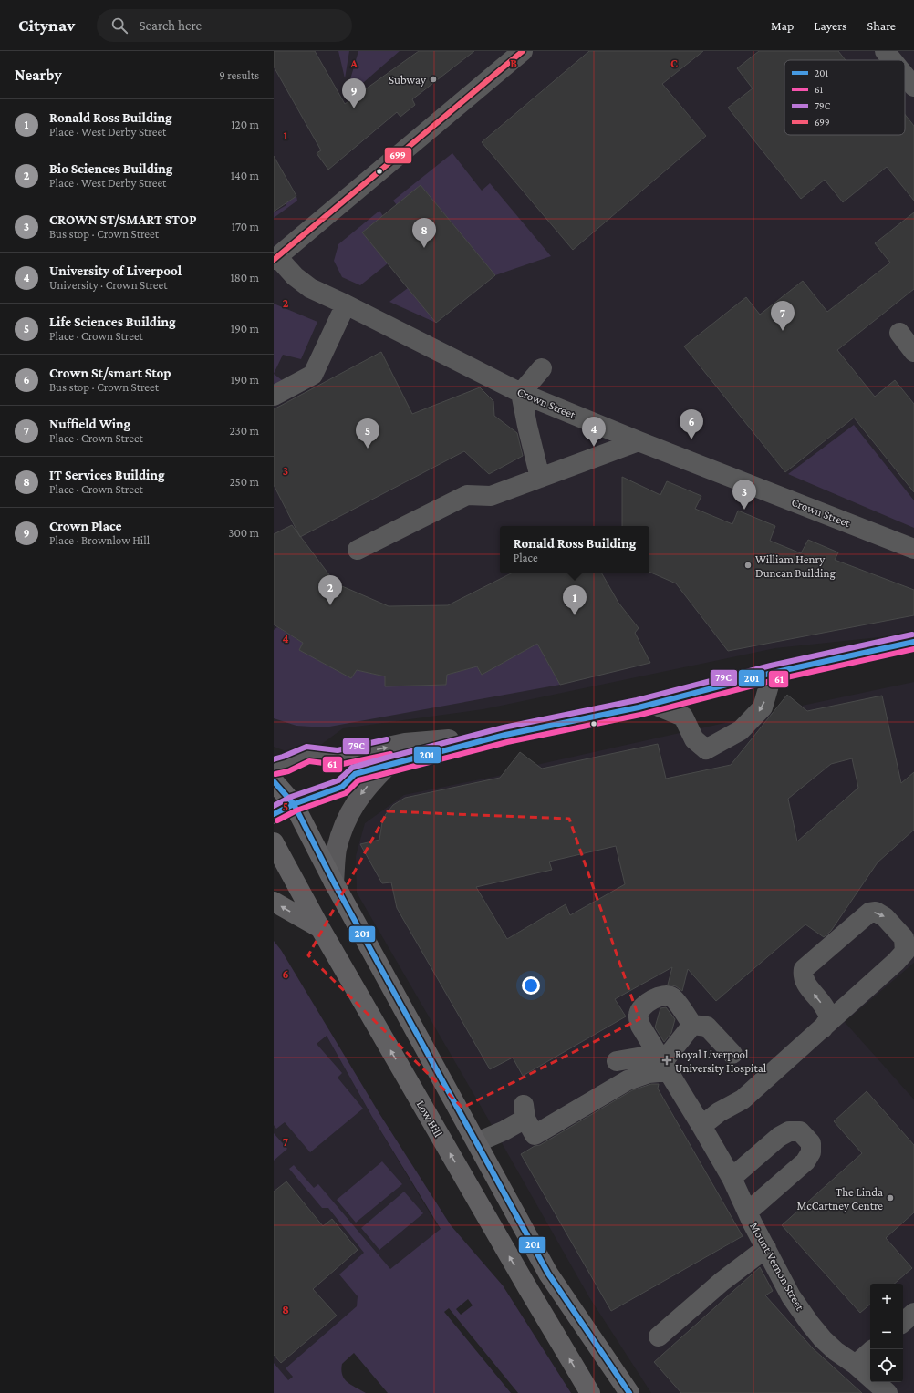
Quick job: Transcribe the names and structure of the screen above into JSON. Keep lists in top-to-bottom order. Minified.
{"streets":{"highway":["Low Hill"],"street":["Crown Street","Mount Vernon Street"]},"places":{"other":["Subway","William Henry Duncan Building","The Linda McCartney Centre"],"health":["Royal Liverpool University Hospital"]},"lines":["transit line 699","transit line 79C","transit line 201","transit line 61"],"legend":["201","61","79C","699"],"page":{"header":"Citynav","search":"Search here","nav":["Map","Layers","Share"],"heading":["Nearby","9 results"],"pins":["9","8","7","6","4","5","3","2","1"],"list":[{"mark":"1","name":"Ronald Ross Building","note":"Place · West Derby Street","value":"120 m"},{"mark":"2","name":"Bio Sciences Building","note":"Place · West Derby Street","value":"140 m"},{"mark":"3","name":"CROWN ST/SMART STOP","note":"Bus stop · Crown Street","value":"170 m"},{"mark":"4","name":"University of Liverpool","note":"University · Crown Street","value":"180 m"},{"mark":"5","name":"Life Sciences Building","note":"Place · Crown Street","value":"190 m"},{"mark":"6","name":"Crown St/smart Stop","note":"Bus stop · Crown Street","value":"190 m"},{"mark":"7","name":"Nuffield Wing","note":"Place · Crown Street","value":"230 m"},{"mark":"8","name":"IT Services Building","note":"Place · Crown Street","value":"250 m"},{"mark":"9","name":"Crown Place","note":"Place · Brownlow Hill","value":"300 m"}],"popup":["Ronald Ross Building","Place"],"map_buttons":["+","−"]},"grid":{"columns":["A","B","C"],"rows":["1","2","3","4","5","6","7","8"]}}
